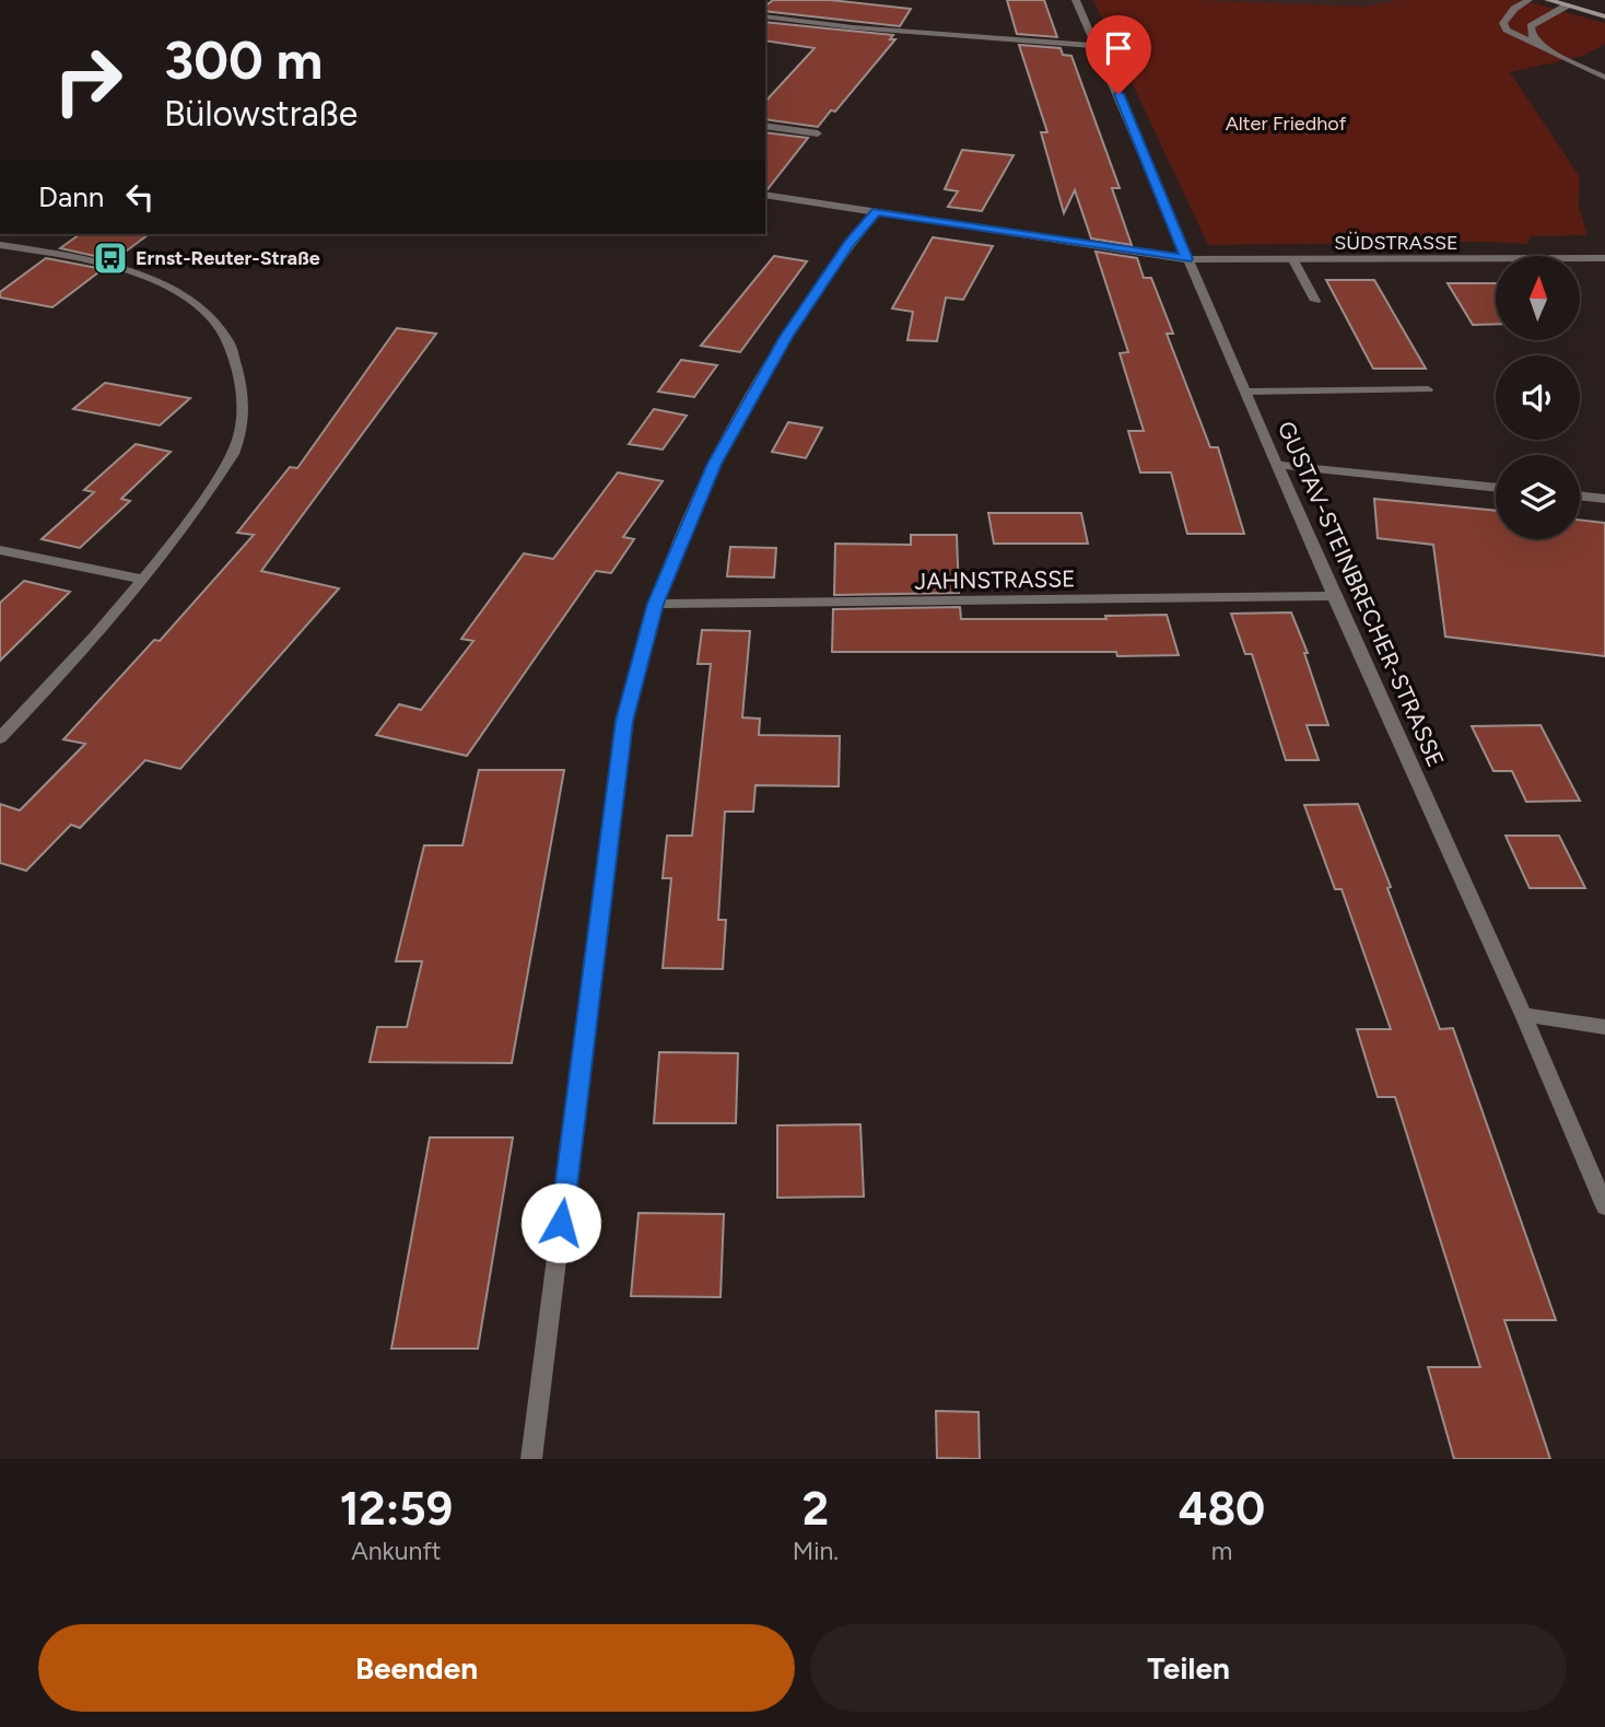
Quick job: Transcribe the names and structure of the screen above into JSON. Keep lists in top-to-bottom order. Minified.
{"streets":{"street":["SÜDSTRASSE","JAHNSTRASSE","GUSTAV-STEINBRECHER-STRASSE"]},"crossings":[["SÜDSTRASSE","GUSTAV-STEINBRECHER-STRASSE"],["JAHNSTRASSE","GUSTAV-STEINBRECHER-STRASSE"]],"parks":["Alter Friedhof"],"places":{"bus stop":["Ernst-Reuter-Straße"]},"north":"top","page":{"turn":["300 m","Bülowstraße"],"then":"Dann","eta":["12:59","Ankunft","2","Min.","480","m"],"buttons":["Beenden","Teilen"]}}
